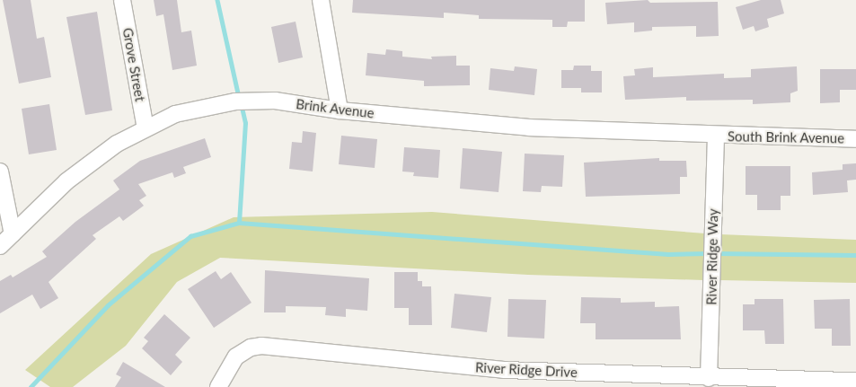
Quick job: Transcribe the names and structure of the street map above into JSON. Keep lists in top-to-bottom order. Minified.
{"streets":{"street":["Grove Street","Brink Avenue","South Brink Avenue","River Ridge Way","River Ridge Drive"]},"crossings":[["Grove Street","Brink Avenue"],["Brink Avenue","South Brink Avenue"],["Brink Avenue","River Ridge Way"],["South Brink Avenue","River Ridge Way"],["River Ridge Way","River Ridge Drive"]]}
